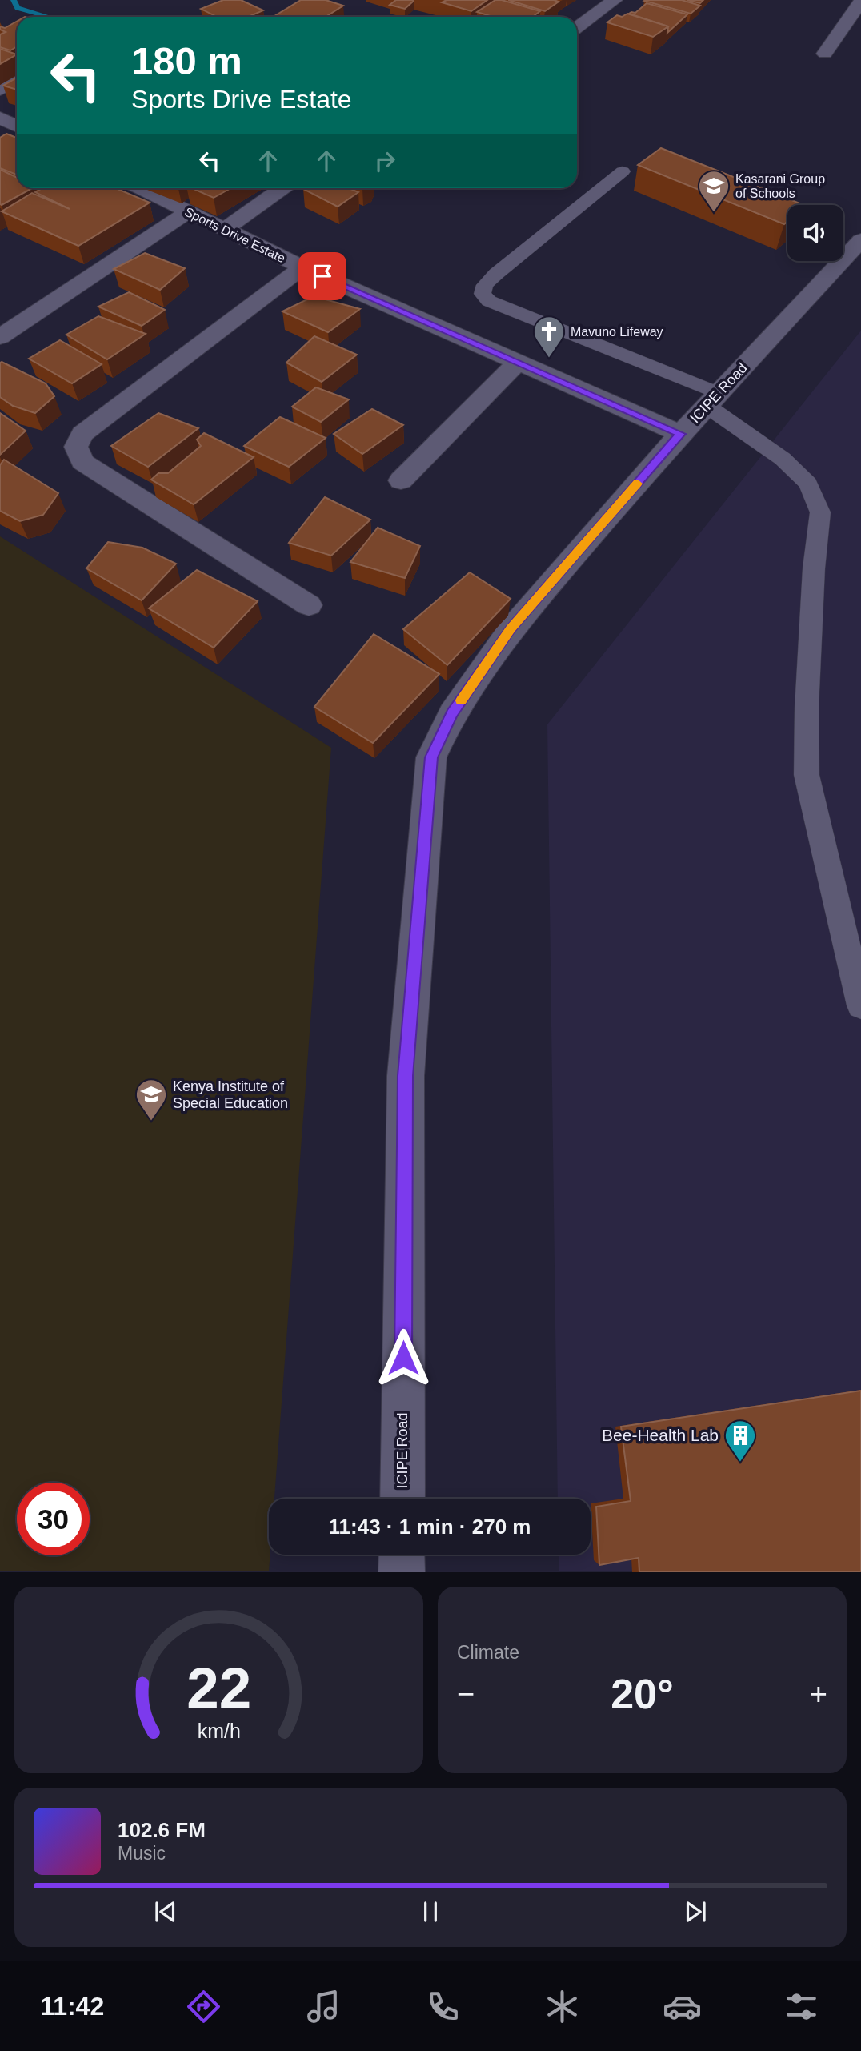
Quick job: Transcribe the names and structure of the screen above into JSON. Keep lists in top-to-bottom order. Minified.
{"streets":{"street":["Sports Drive Estate","ICIPE Road"]},"crossings":[["Sports Drive Estate","ICIPE Road"]],"places":{"school or university":["Kasarani Group of Schools","Kenya Institute of Special Education"],"church":["Mavuno Lifeway"],"building":["Bee-Health Lab"]},"page":{"turn":["180 m","Sports Drive Estate"],"limit":"30","trip":"11:43 · 1 min · 270 m","tile":"Climate","heat":["−","20°","+"],"song":["102.6 FM","Music"],"tabs":"11:42","gauge":["22","km/h"]}}
